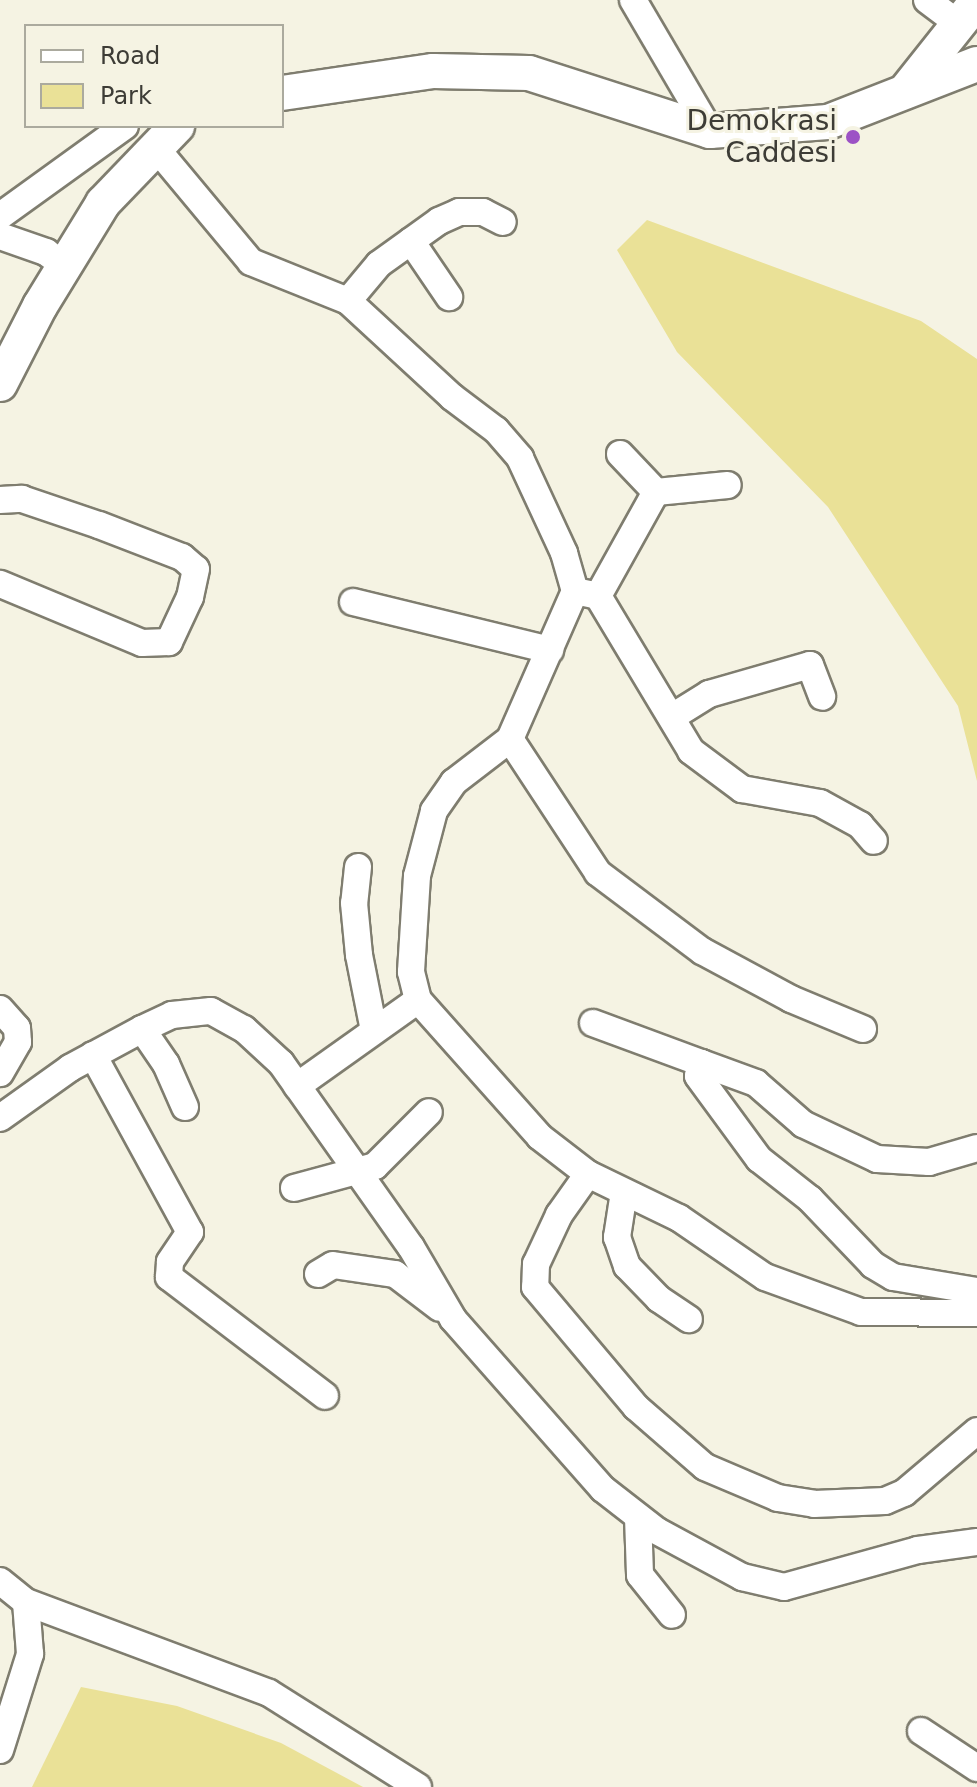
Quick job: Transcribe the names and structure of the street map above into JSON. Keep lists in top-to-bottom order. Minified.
{"places":["Demokrasi Caddesi"],"legend":["Road","Park"]}
